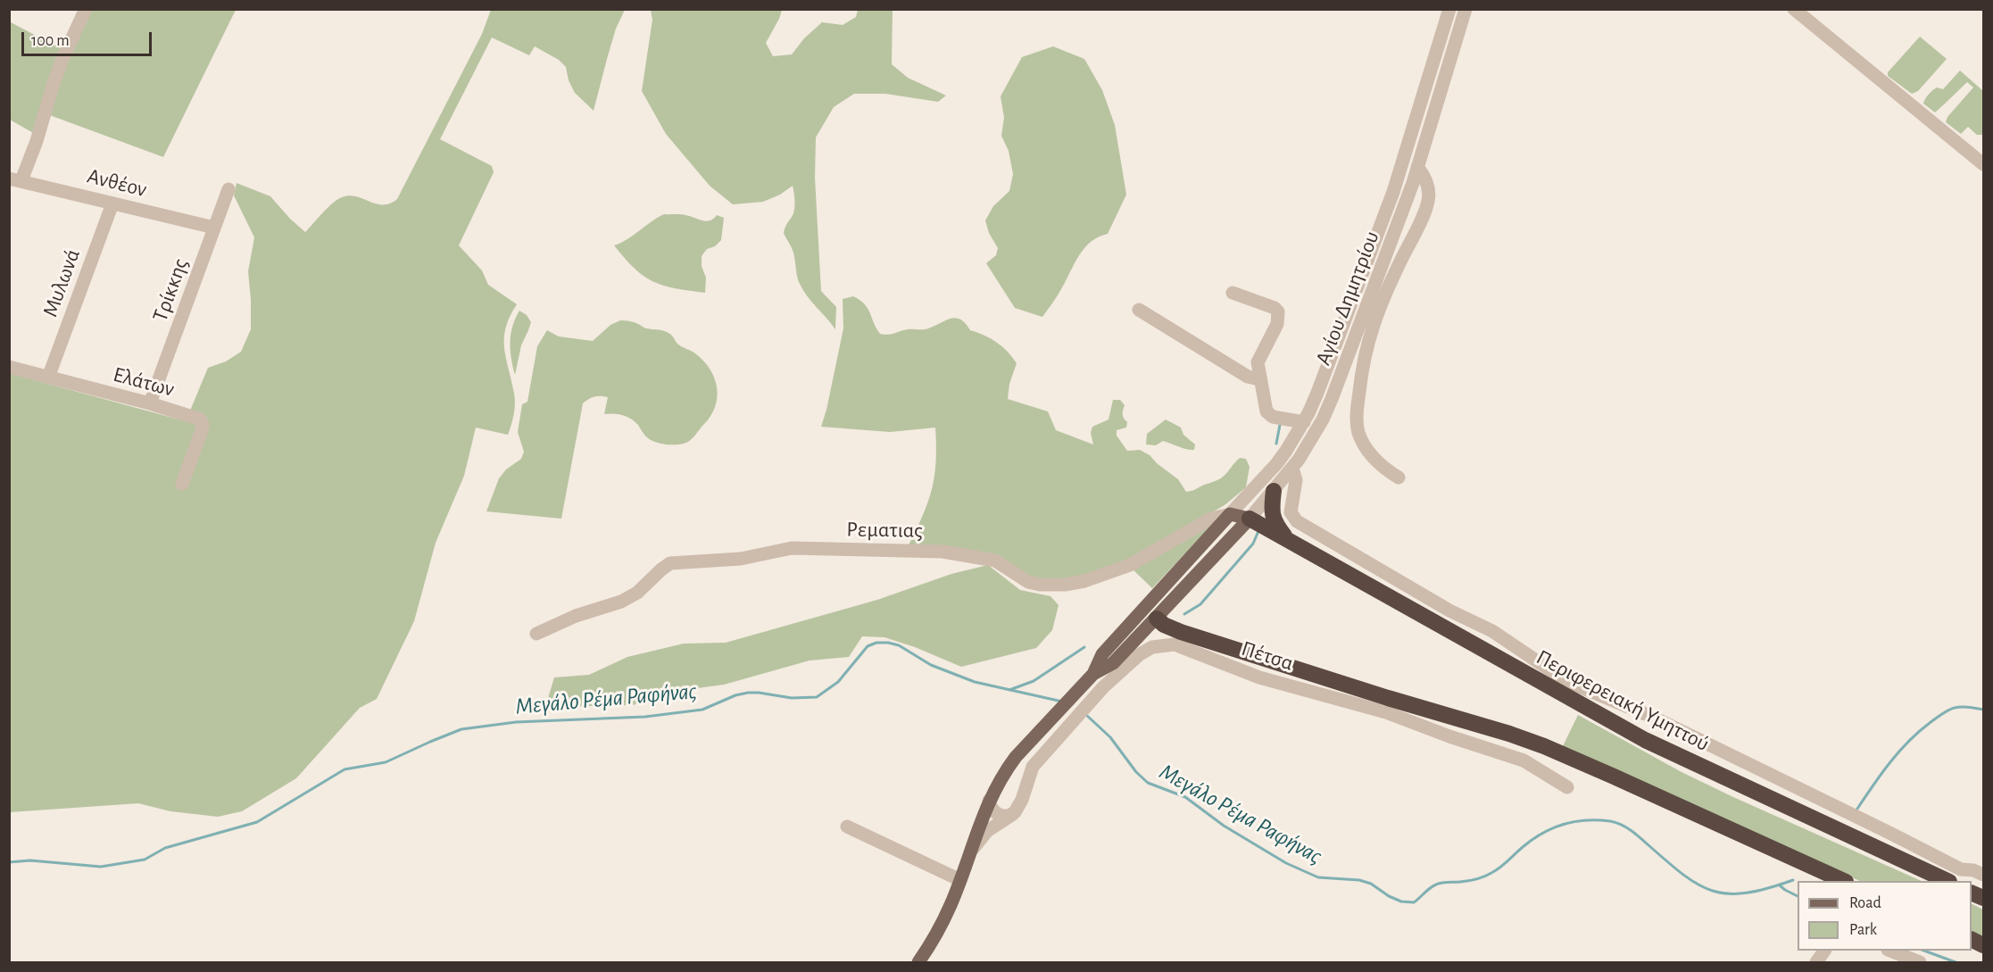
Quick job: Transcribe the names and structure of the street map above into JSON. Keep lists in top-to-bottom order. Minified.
{"streets":{"highway":["Περιφερειακή Υμηττού"],"main road":["Αγίου Δημητρίου"],"street":["Ανθέον","Μυλωνά","Τρίκκης","Ελάτων","Ρεματιας","Πέτσα"]},"crossings":[["Ανθέον","Μυλωνά"],["Ανθέον","Τρίκκης"],["Μυλωνά","Ελάτων"],["Τρίκκης","Ελάτων"],["Αγίου Δημητρίου","Ρεματιας"],["Αγίου Δημητρίου","Περιφερειακή Υμηττού"]],"water":["Μεγάλο Ρέμα Ραφήνας"],"legend":["Road","Park"],"scale_bar":"100 m"}
